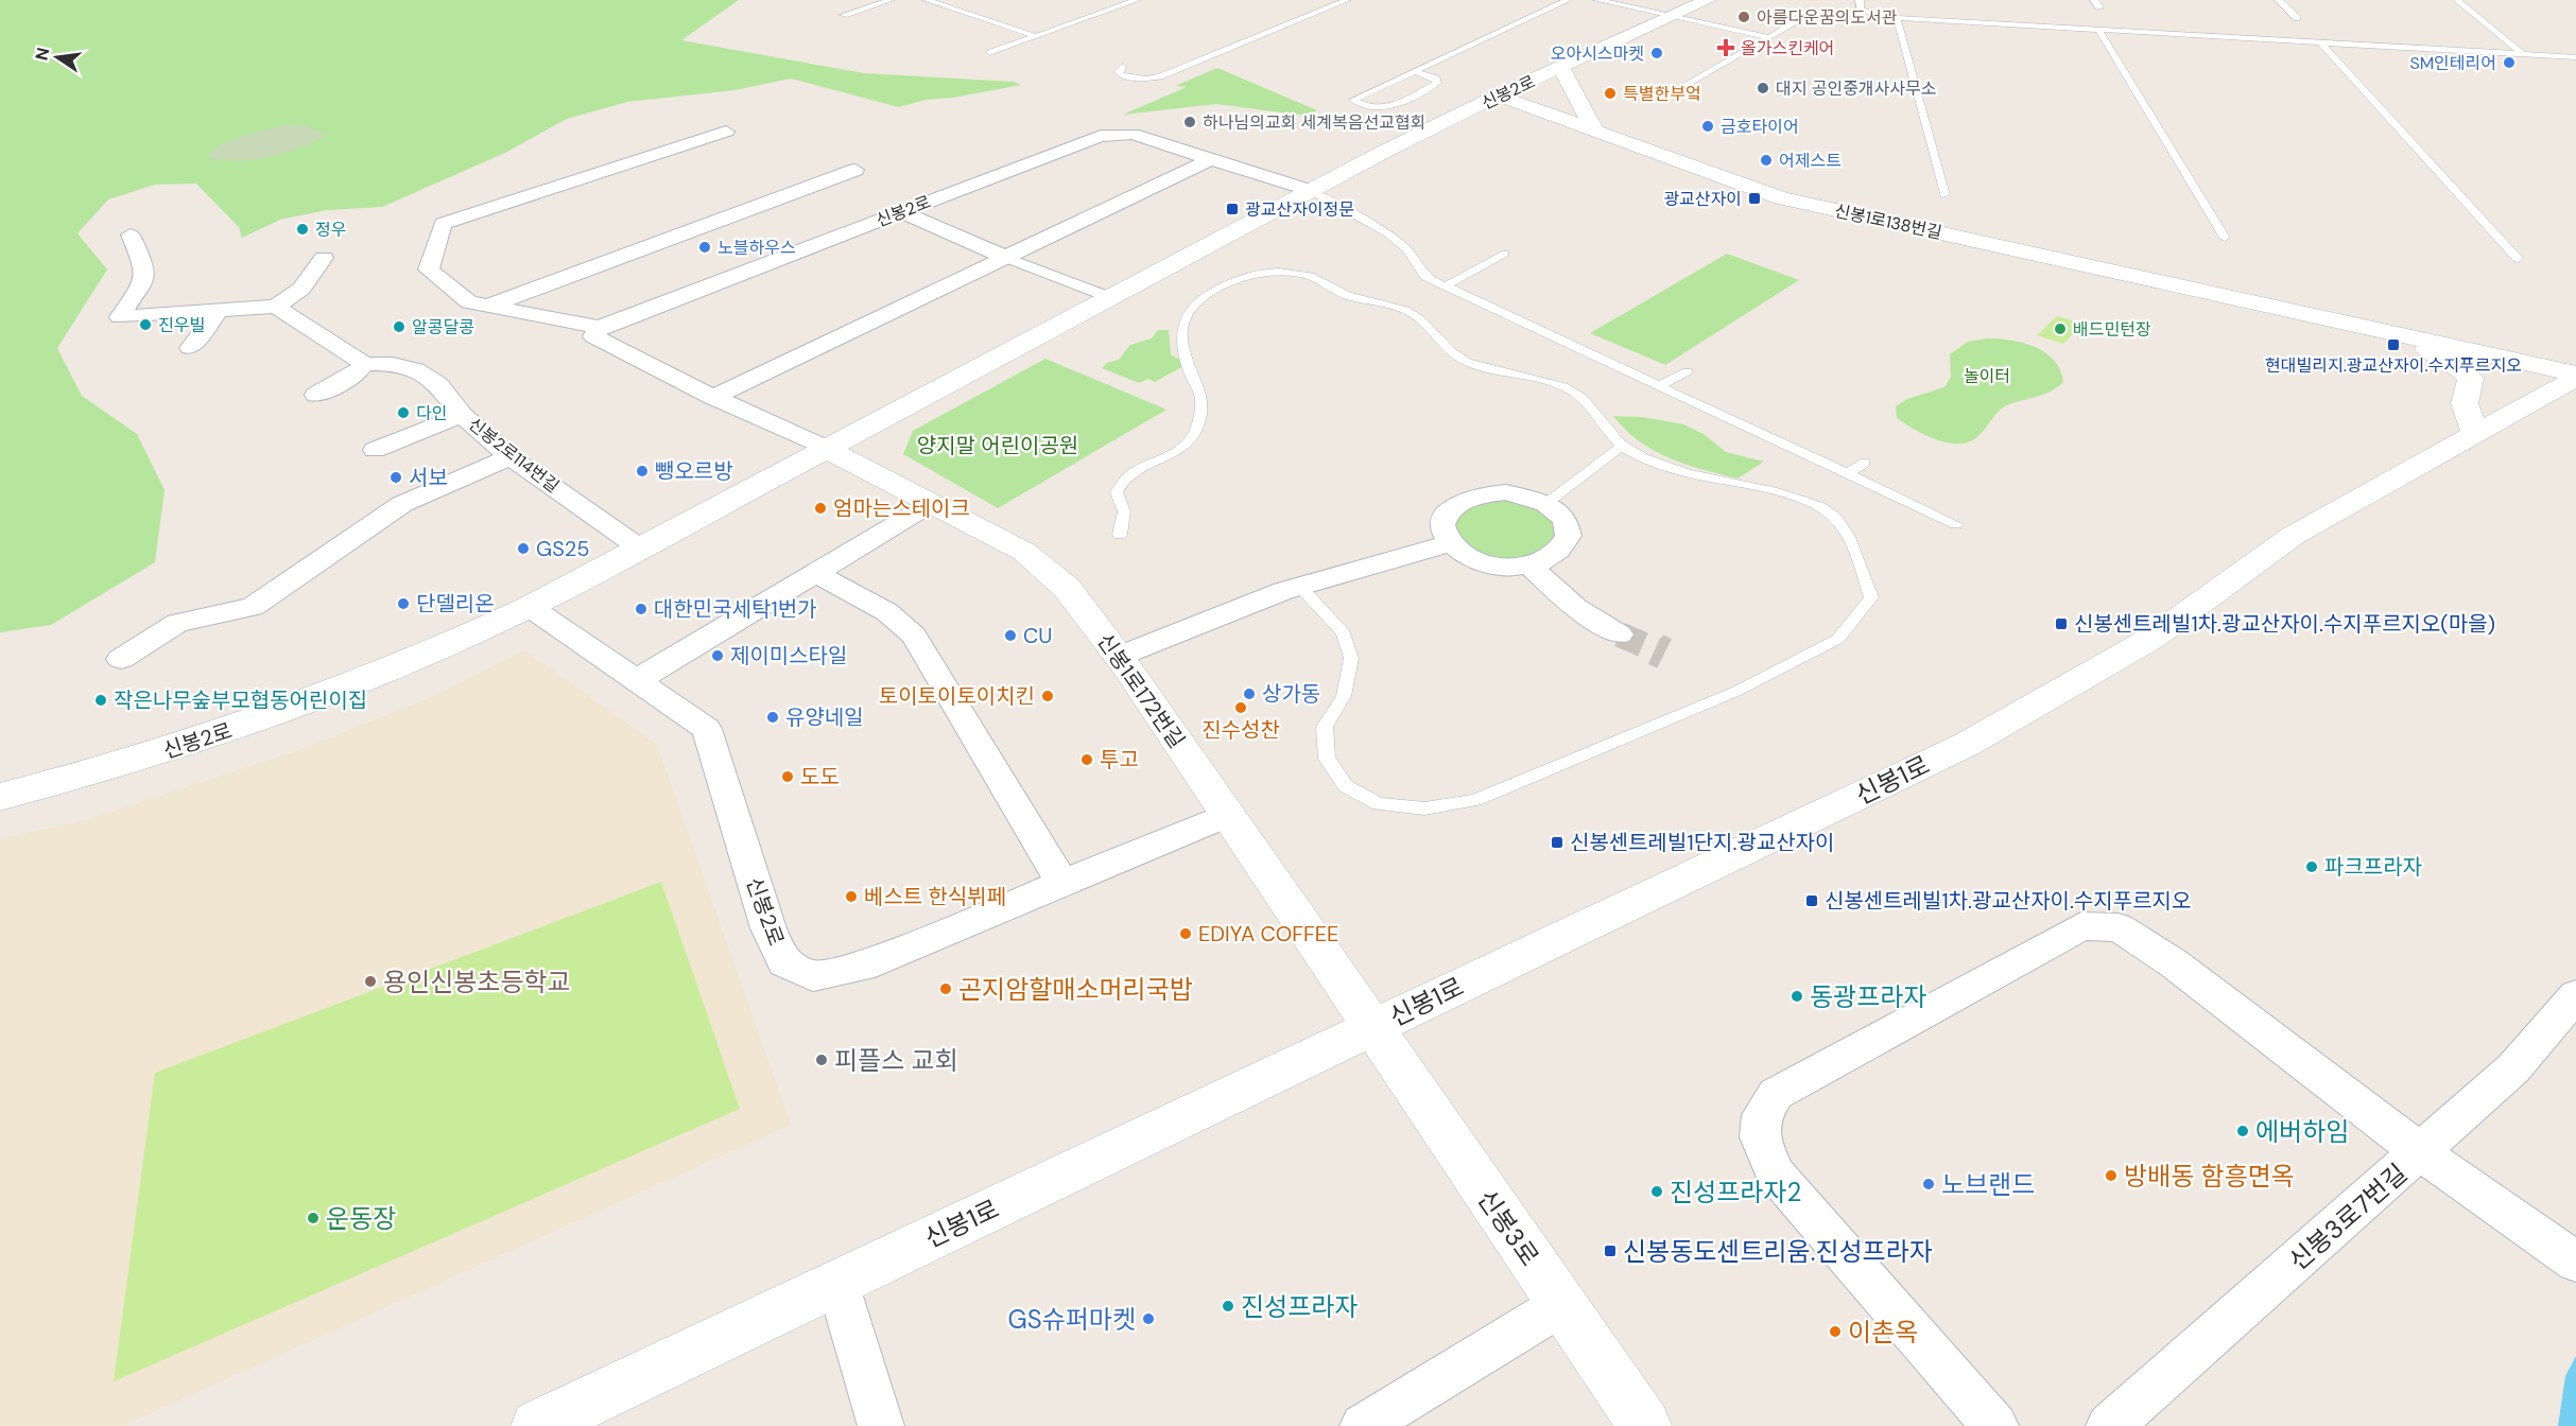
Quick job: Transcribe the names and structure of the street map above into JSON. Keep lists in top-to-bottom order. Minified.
{"streets":{"street":["신봉2로","신봉1로138번길","신봉2로114번길","신봉1로172번길","신봉1로","신봉3로7번길","신봉3로"]},"crossings":[["신봉2로","신봉1로138번길"],["신봉2로","신봉2로114번길"],["신봉2로","신봉1로172번길"],["신봉1로172번길","신봉1로"],["신봉1로172번길","신봉3로"],["신봉1로","신봉3로"]],"parks":["놀이터","양지말 어린이공원"],"places":{"other":["아름다운꿈의도서관","오아시스마켓","SM인테리어","대지 공인중개사사무소","특별한부엌","하나님의교회 세계복음선교협회","금호타이어","어제스트","정우","노블하우스","진우빌","알콩달콩","배드민턴장","다인","뺑오르방","서보","엄마는스테이크","GS25","단델리온","대한민국세탁1번가","CU","제이미스타일","상가동","토이토이토이치킨","작은나무숲부모협동어린이집","진수성찬","유양네일","투고","도도","파크프라자","베스트 한식뷔페","EDIYA COFFEE","용인신봉초등학교","곤지암할매소머리국밥","동광프라자","피플스 교회","에버하임","방배동 함흥면옥","노브랜드","진성프라자2","운동장","진성프라자","GS슈퍼마켓","이촌옥"],"health":["올가스킨케어"],"transit":["광교산자이","광교산자이정문","현대빌리지.광교산자이.수지푸르지오","신봉센트레빌1차.광교산자이.수지푸르지오(마을)","신봉센트레빌1단지.광교산자이","신봉센트레빌1차.광교산자이.수지푸르지오","신봉동도센트리움.진성프라자"]},"north":"left"}
